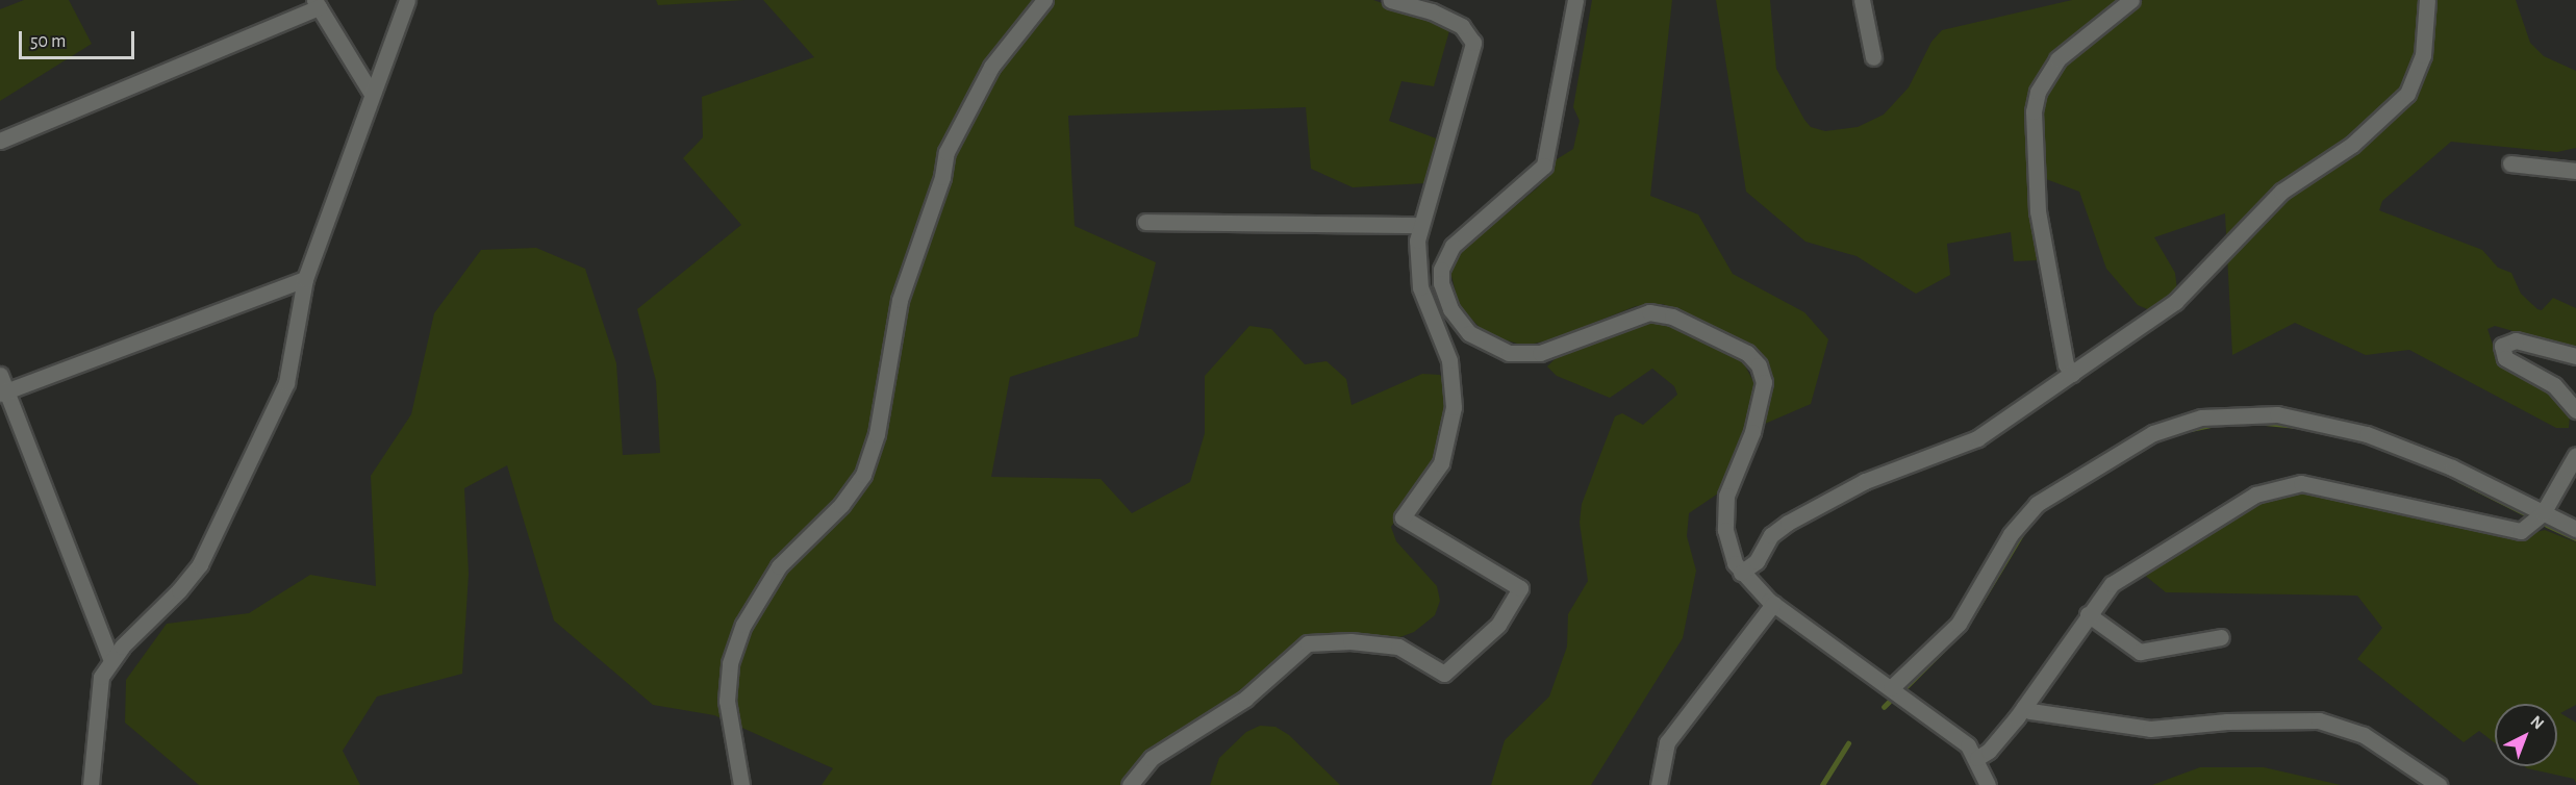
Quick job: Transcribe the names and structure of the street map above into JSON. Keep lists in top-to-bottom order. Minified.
{"scale_bar":"50 m","north":"top right"}
